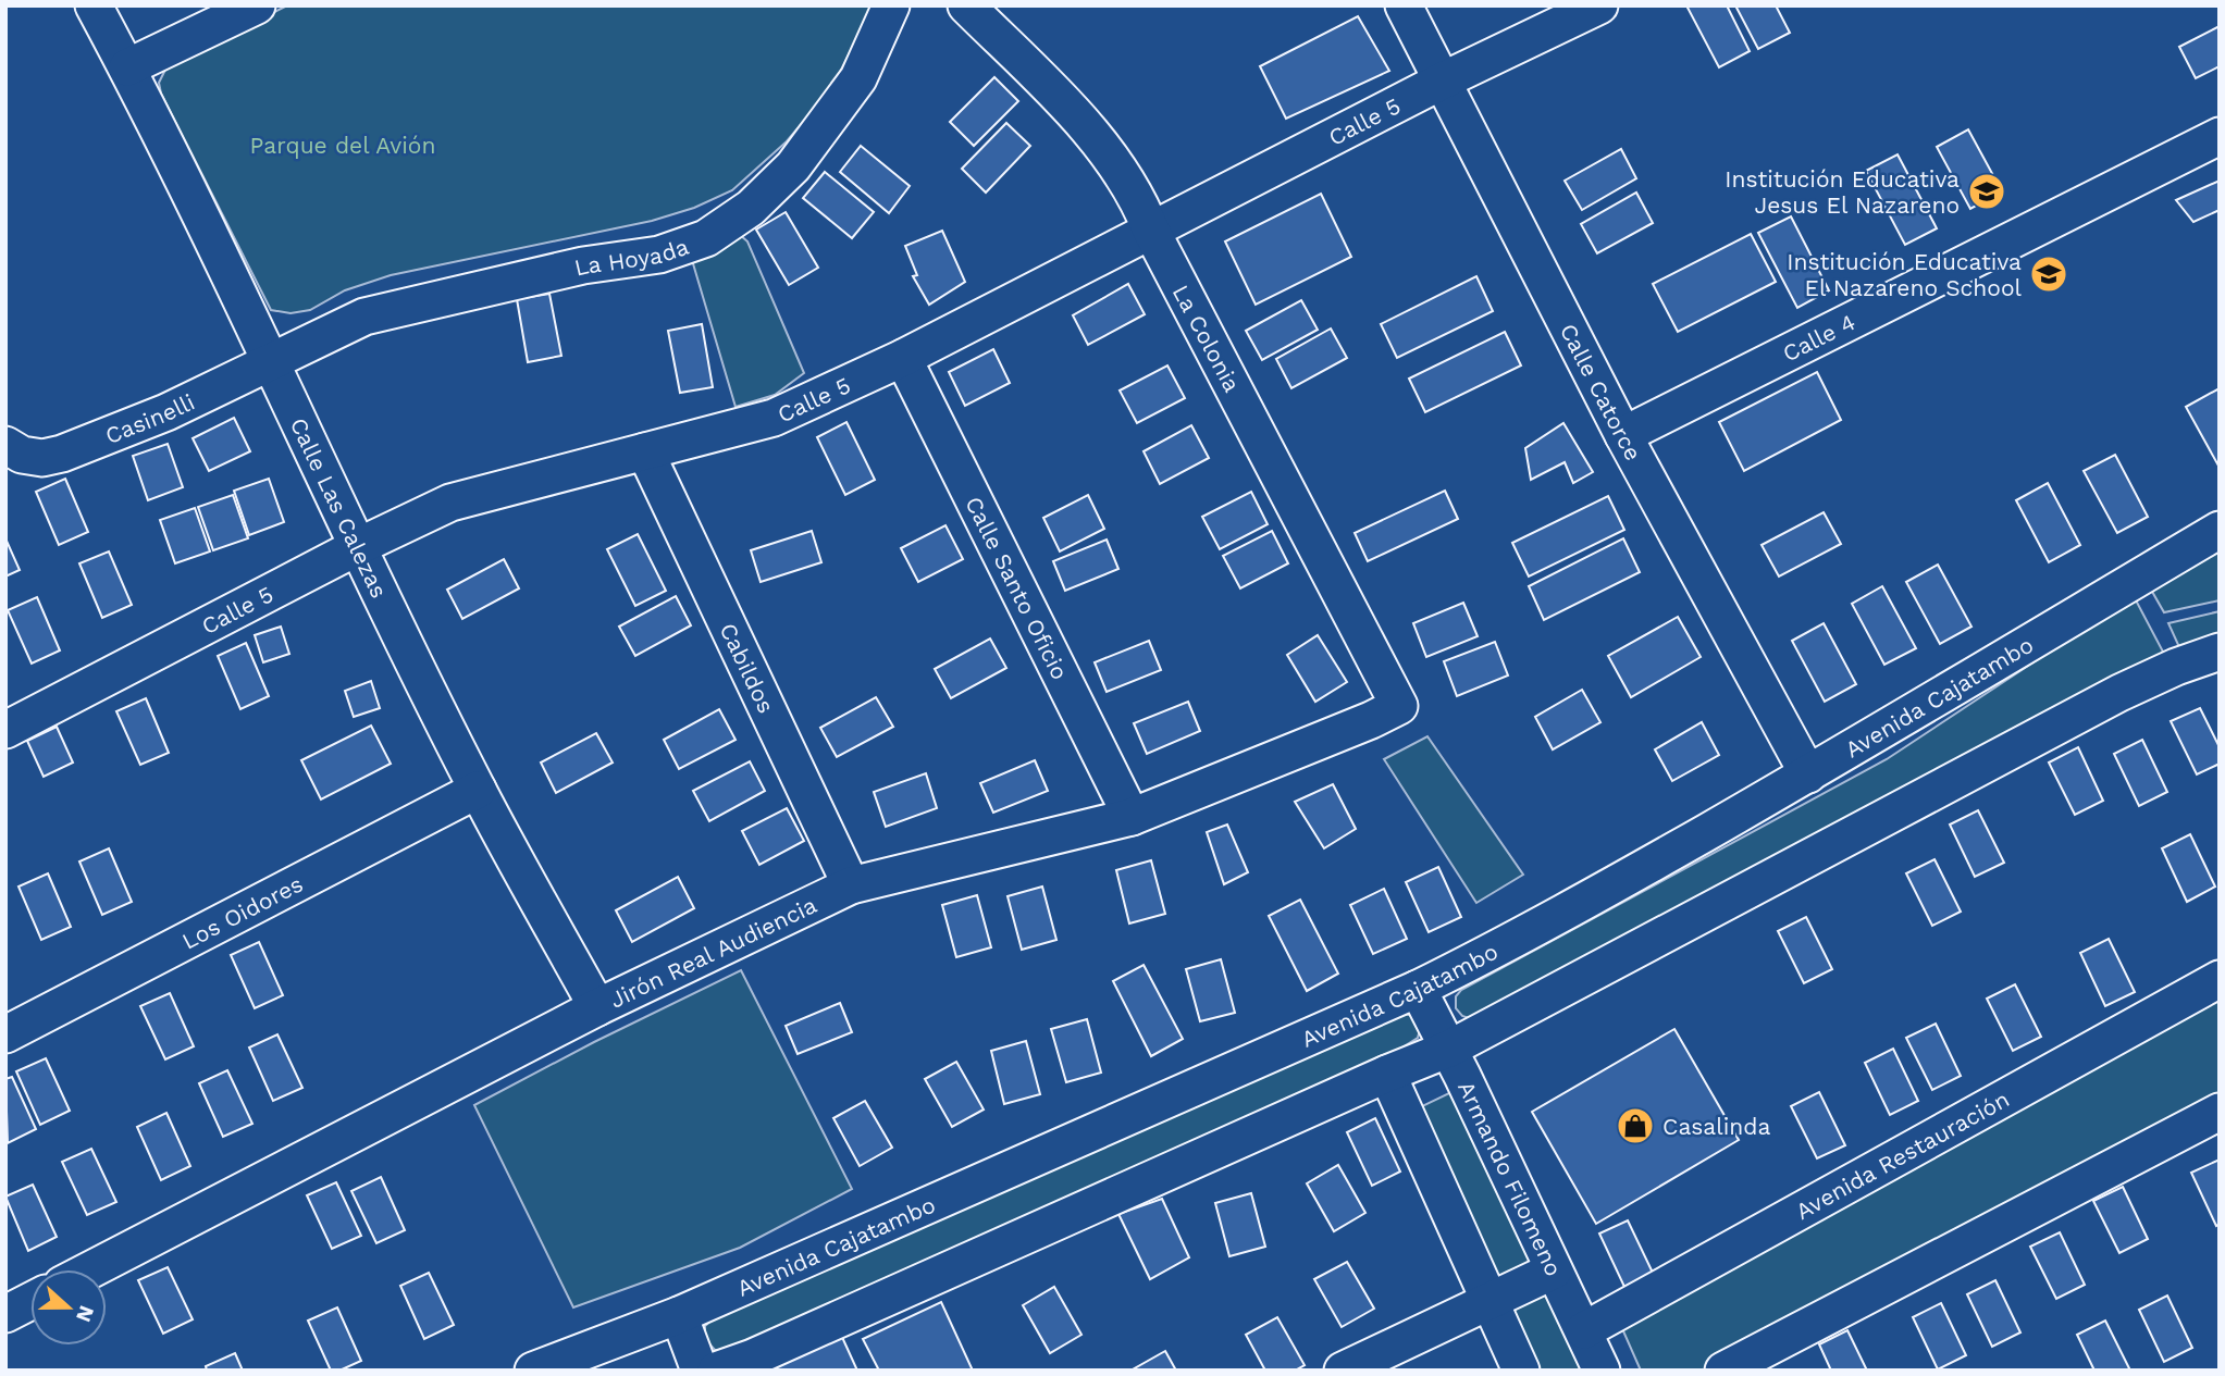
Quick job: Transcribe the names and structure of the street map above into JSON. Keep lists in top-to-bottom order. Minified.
{"streets":{"street":["Calle 5","La Hoyada","Calle 4","La Colonia","Calle Catorce","Casinelli","Calle Las Calezas","Calle Santo Oficio","Cabildos","Avenida Cajatambo","Los Oidores","Jirón Real Audiencia","Avenida Restauración","Armando Filomeno"]},"crossings":[["Calle 5","La Colonia"],["Calle 5","Calle Catorce"],["Calle 5","Calle Las Calezas"],["Calle 5","Calle Santo Oficio"],["Calle 5","Cabildos"],["La Hoyada","Casinelli"],["La Hoyada","Calle Las Calezas"],["Calle 4","Calle Catorce"],["La Colonia","Jirón Real Audiencia"],["Calle Catorce","Avenida Cajatambo"],["Casinelli","Calle Las Calezas"],["Calle Las Calezas","Los Oidores"],["Calle Las Calezas","Jirón Real Audiencia"],["Calle Santo Oficio","Jirón Real Audiencia"],["Cabildos","Jirón Real Audiencia"],["Avenida Cajatambo","Armando Filomeno"],["Avenida Restauración","Armando Filomeno"]],"parks":["Parque del Avión"],"places":{"school or university":["Institución Educativa Jesus El Nazareno","Institución Educativa El Nazareno School"],"shop":["Casalinda"]},"north":"right"}
